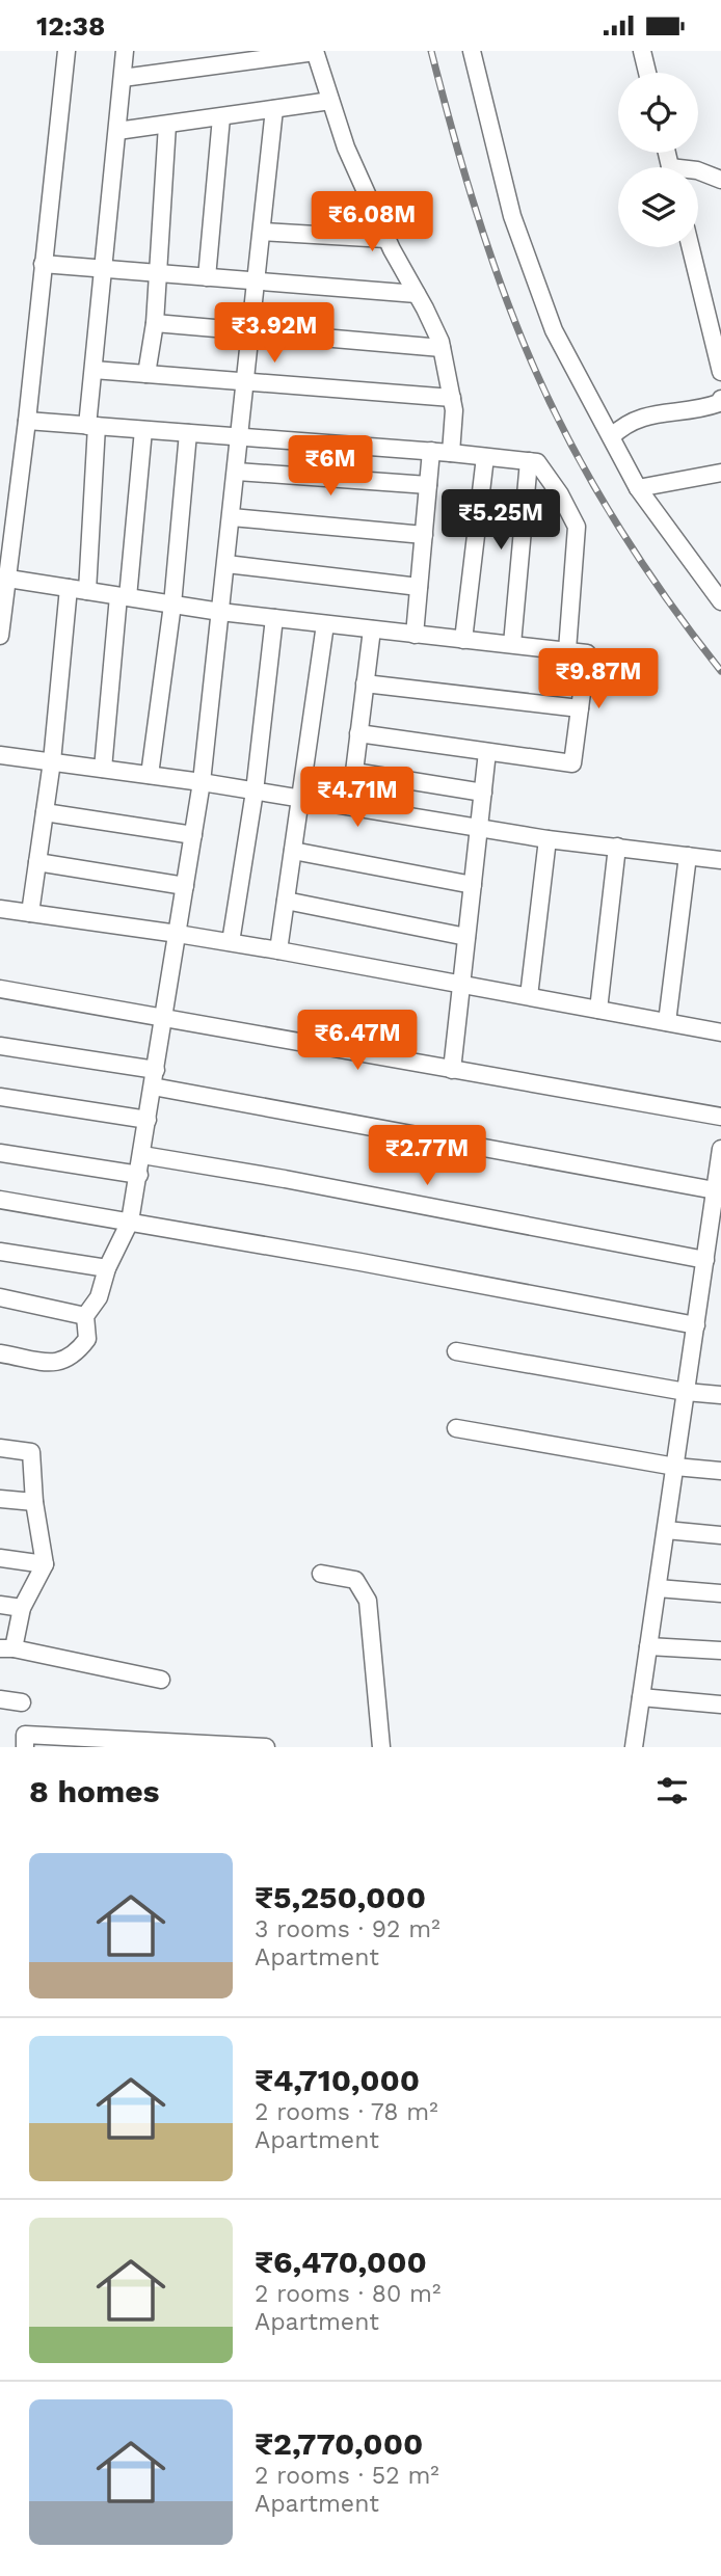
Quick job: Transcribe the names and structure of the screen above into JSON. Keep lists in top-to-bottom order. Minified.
{"page":{"status":"12:38","price":["₹6.08M","₹3.92M","₹6M","₹5.25M","₹9.87M","₹4.71M","₹6.47M","₹2.77M"],"heading":"8 homes","list":[{"name":"₹5,250,000","note":"3 rooms · 92 m² · Apartment"},{"name":"₹4,710,000","note":"2 rooms · 78 m² · Apartment"},{"name":"₹6,470,000","note":"2 rooms · 80 m² · Apartment"},{"name":"₹2,770,000","note":"2 rooms · 52 m² · Apartment"}]}}
